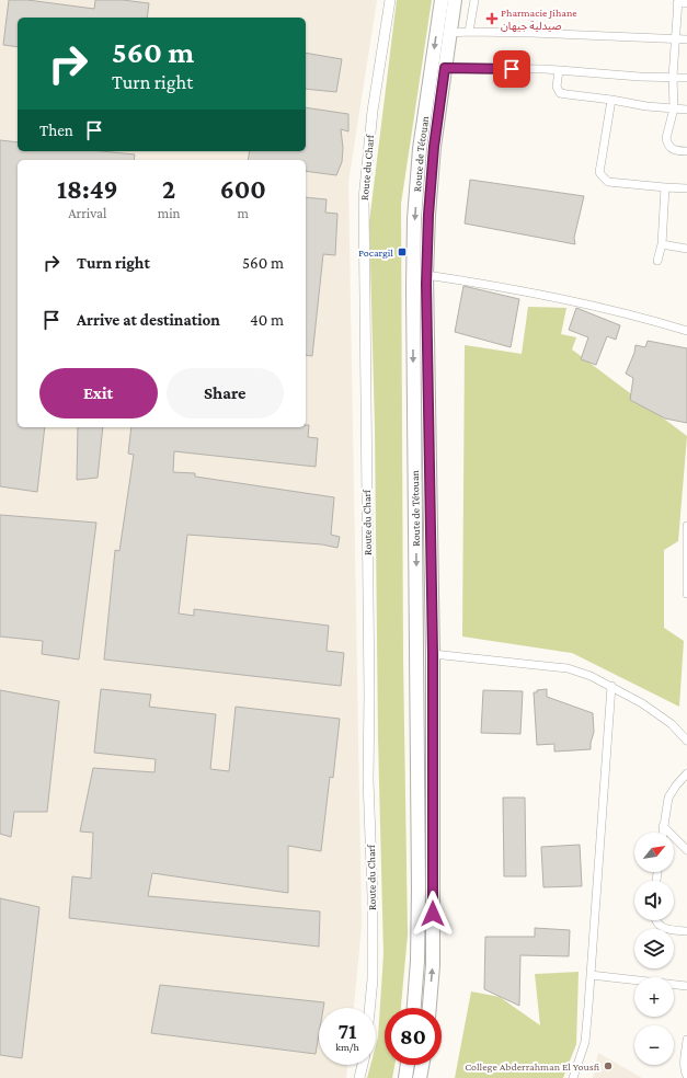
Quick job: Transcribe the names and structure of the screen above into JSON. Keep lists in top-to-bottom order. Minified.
{"streets":{"highway":["Route de Tétouan"],"street":["Route du Charf"]},"places":{"health":["Pharmacie Jihane صيدلية جيهان"],"transit":["Pocargil"],"other":["College Abderrahman El Yousfi"]},"north":"top right","page":{"turn":["560 m","Turn right"],"then":"Then","eta":["18:49","Arrival","2","min","600","m"],"list":[{"name":"Turn right","value":"560 m"},{"name":"Arrive at destination","value":"40 m"}],"buttons":["Exit","Share"],"map_buttons":["+","−"],"speed":"71 km/h","limit":"80"}}
